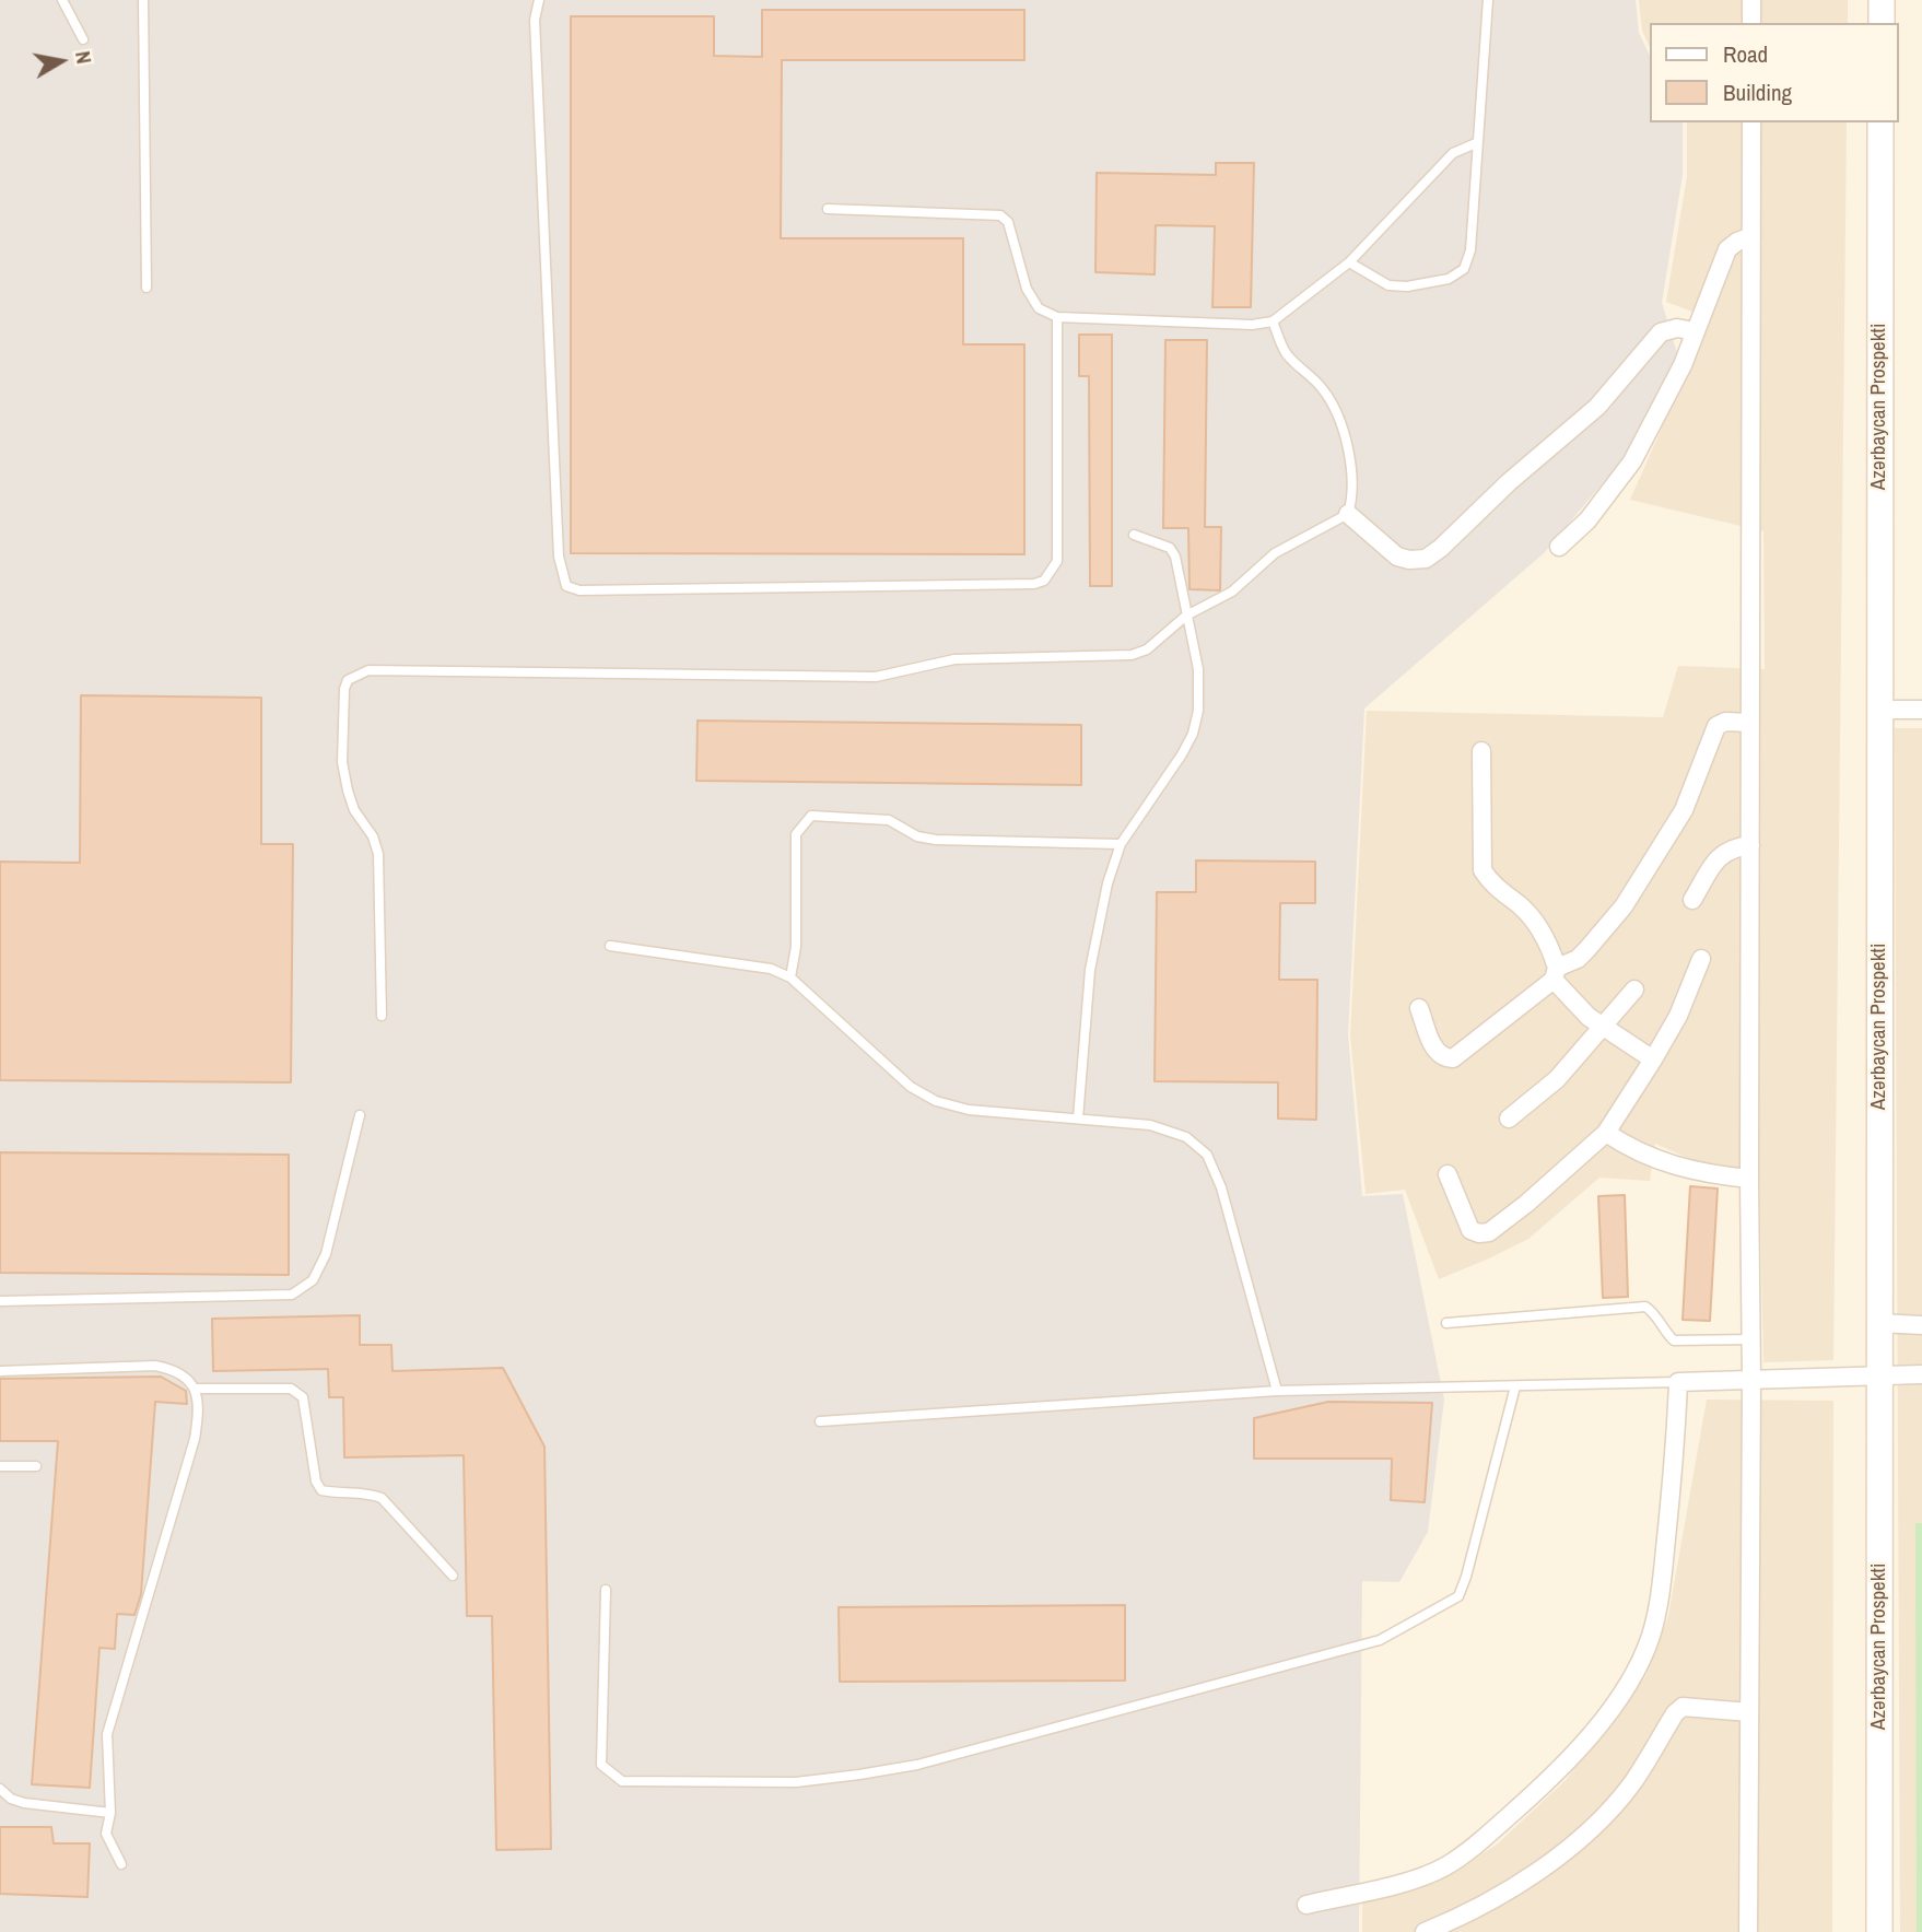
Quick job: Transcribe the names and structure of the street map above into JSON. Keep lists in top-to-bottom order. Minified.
{"streets":{"street":["Azərbaycan Prospekti"]},"legend":["Road","Building"],"north":"right"}
